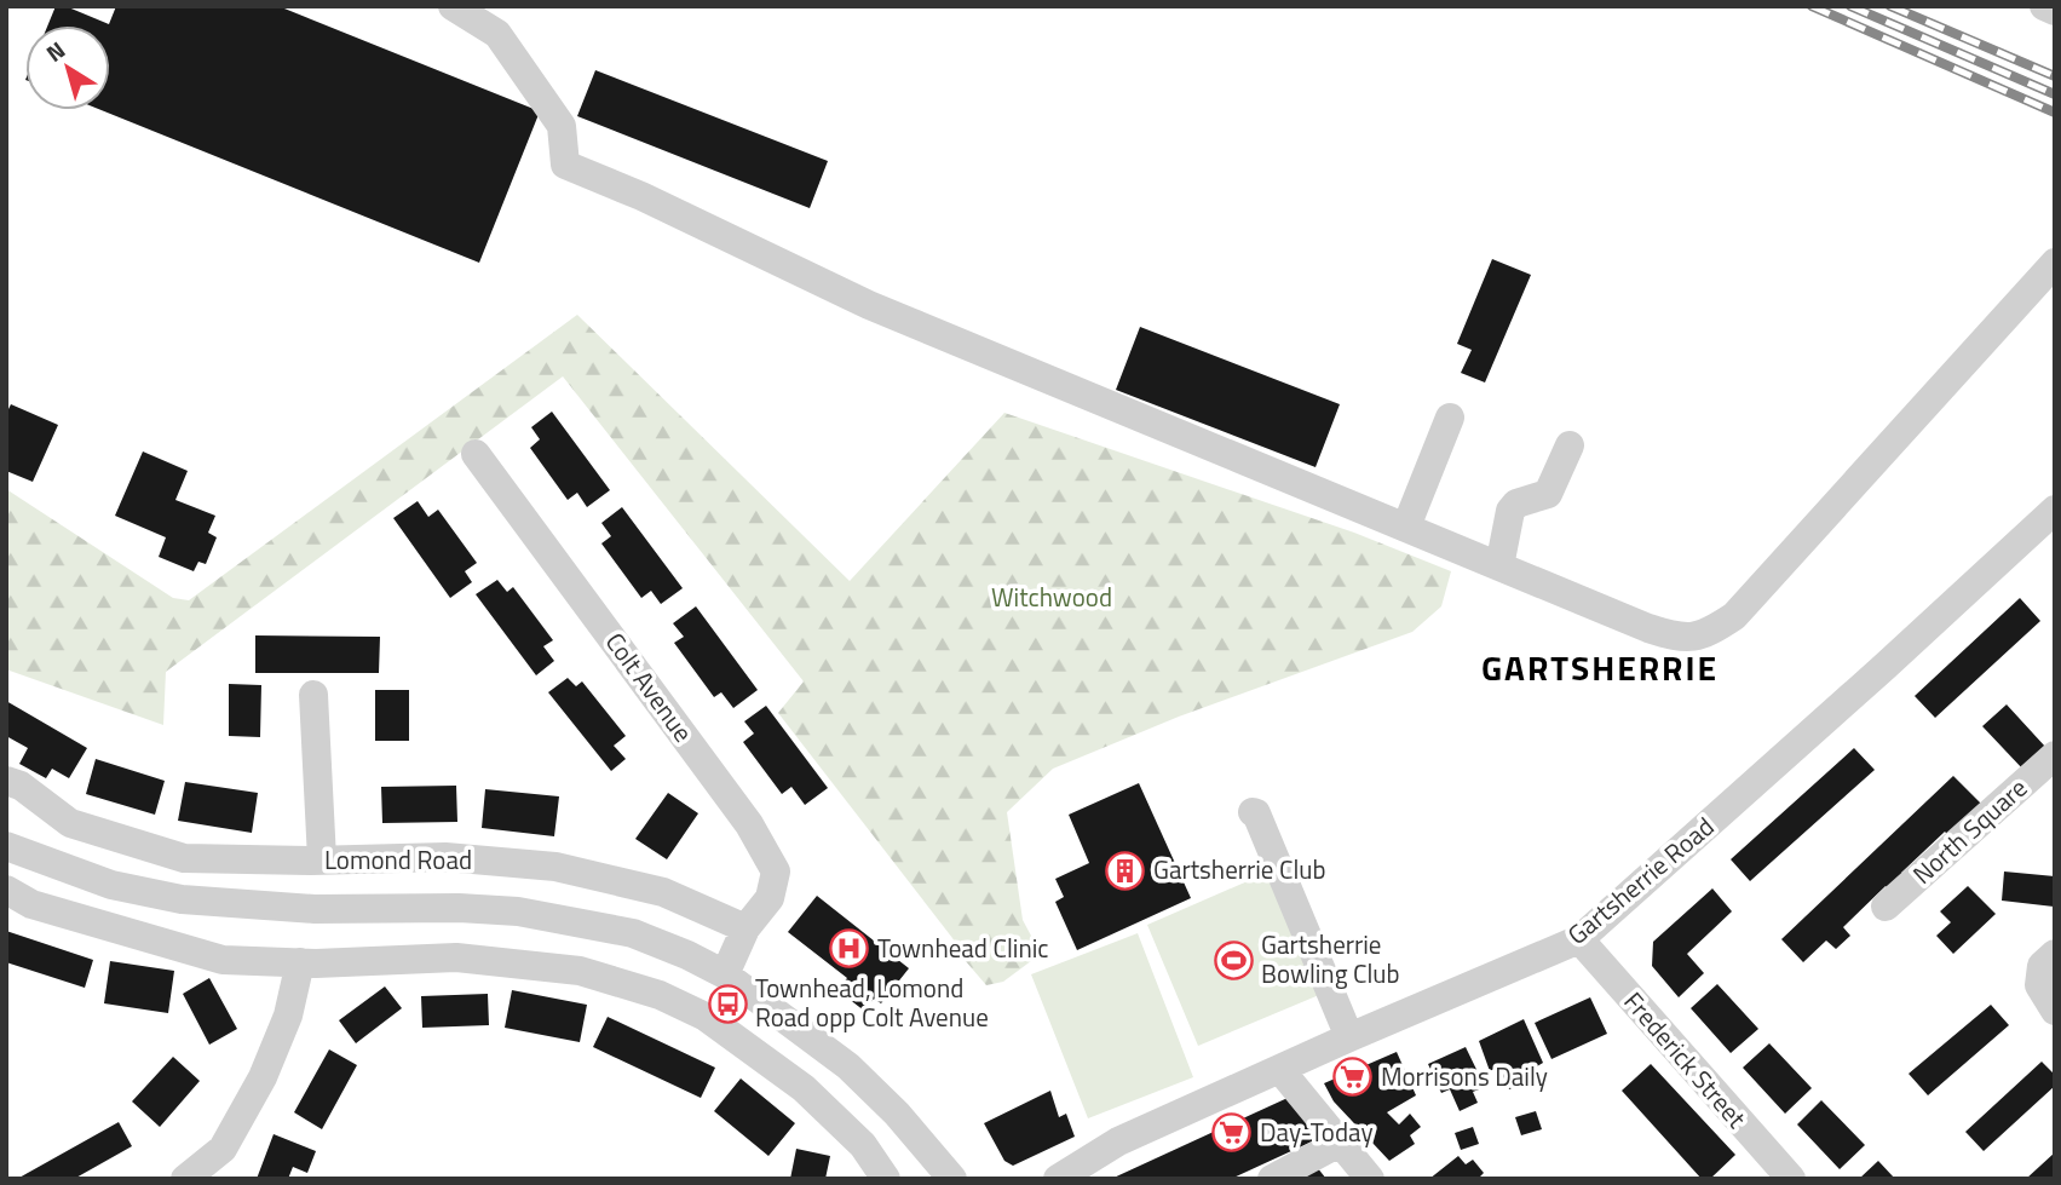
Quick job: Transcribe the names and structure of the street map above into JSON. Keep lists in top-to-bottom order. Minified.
{"streets":{"street":["Colt Avenue","North Square","Lomond Road","Gartsherrie Road","Frederick Street"]},"crossings":[["Colt Avenue","Lomond Road"],["Gartsherrie Road","Frederick Street"]],"districts":["GARTSHERRIE"],"parks":["Witchwood"],"places":{"building":["Gartsherrie Club"],"hospital":["Townhead Clinic"],"sports":["Gartsherrie Bowling Club"],"bus stop":["Townhead, Lomond Road opp Colt Avenue"],"supermarket":["Morrisons Daily","Day-Today"]},"north":"top left"}
